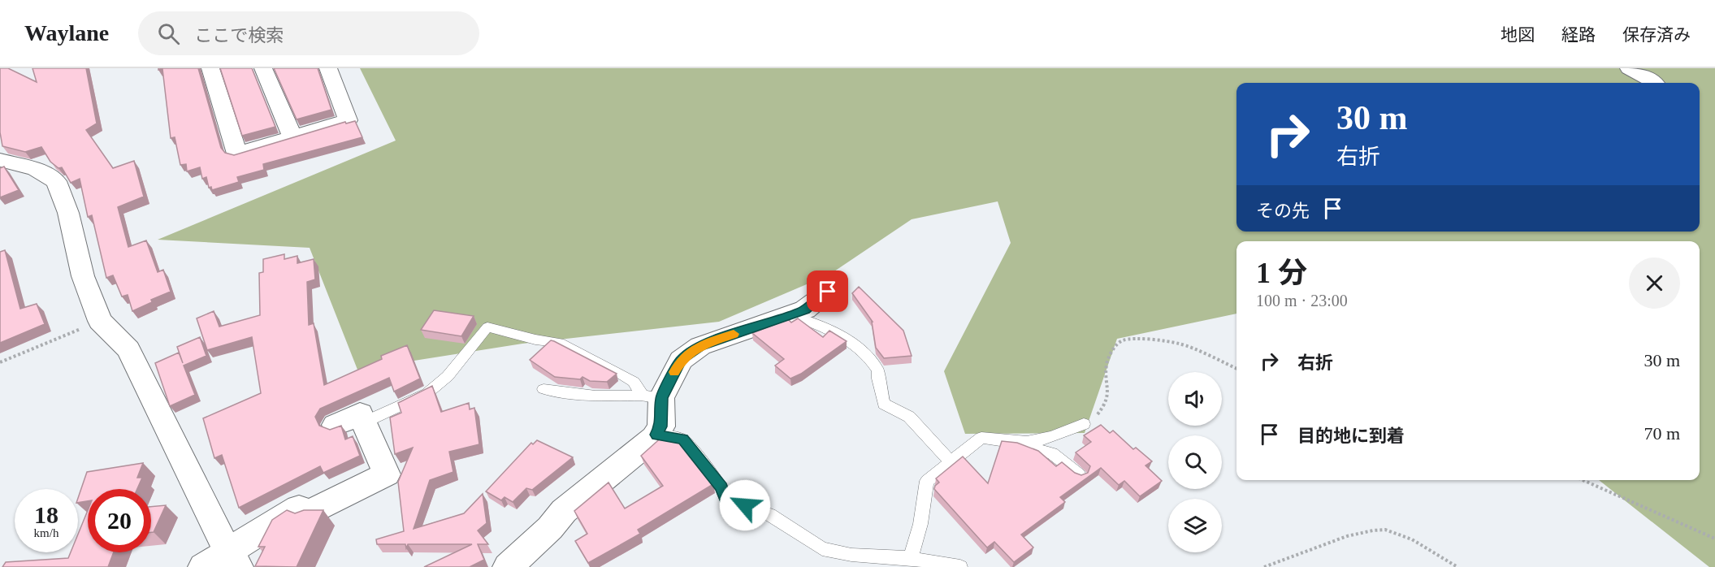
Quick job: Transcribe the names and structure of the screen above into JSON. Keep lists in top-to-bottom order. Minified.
{"page":{"header":"Waylane","search":"ここで検索","nav":["地図","経路","保存済み"],"turn":["30 m","右折"],"then":"その先","heading":["1 分","100 m · 23:00"],"list":[{"name":"右折","value":"30 m"},{"name":"目的地に到着","value":"70 m"}],"speed":"18 km/h","limit":"20"}}
